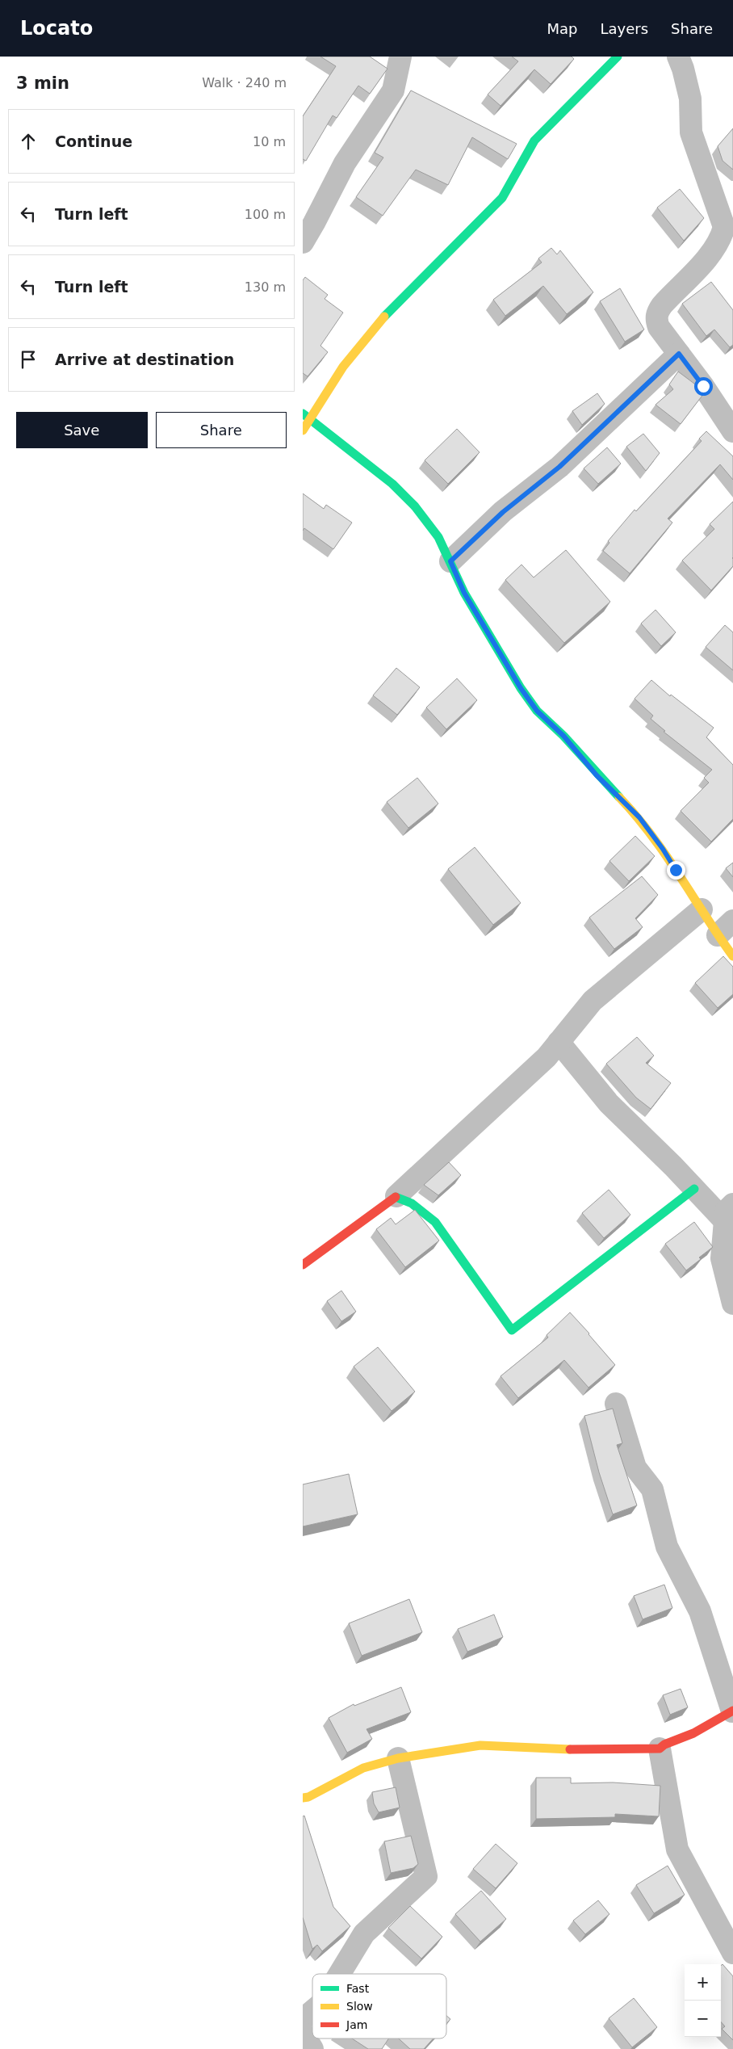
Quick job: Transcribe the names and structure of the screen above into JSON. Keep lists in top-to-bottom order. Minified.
{"legend":["Fast","Slow","Jam"],"page":{"header":"Locato","nav":["Map","Layers","Share"],"heading":["3 min","Walk · 240 m"],"list":[["Continue","10 m"],["Turn left","100 m"],["Turn left","130 m"],"Arrive at destination"],"buttons":["Save","Share"],"map_buttons":["+","−"]}}
